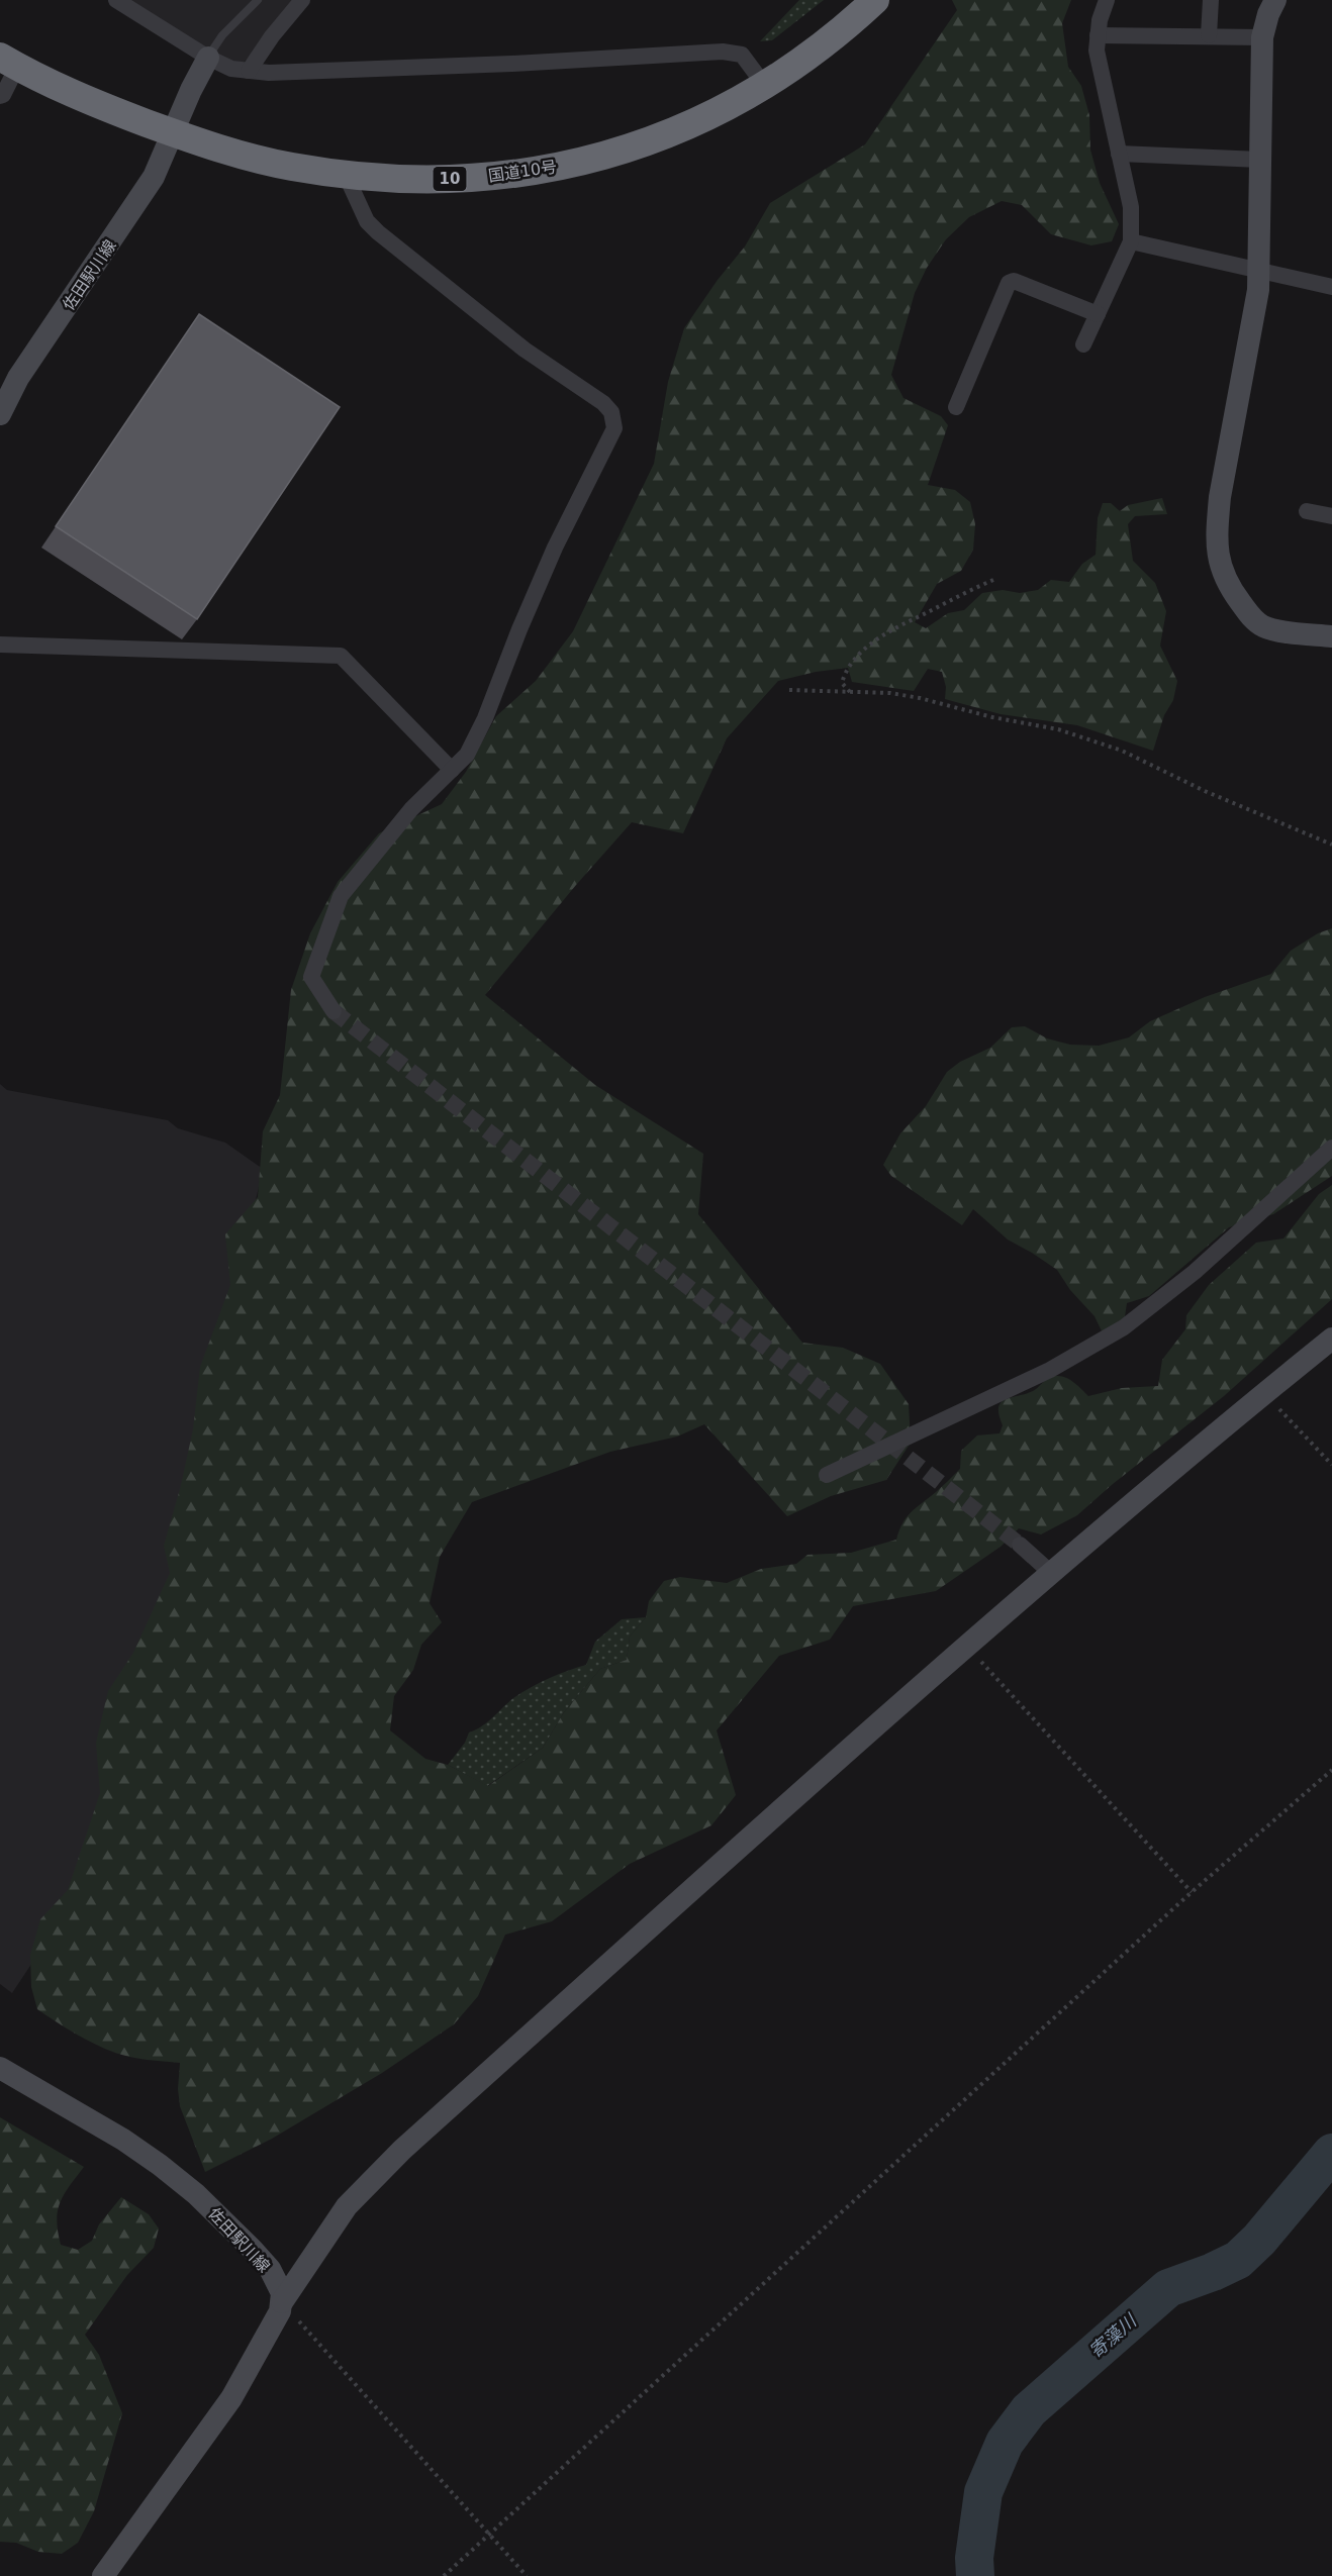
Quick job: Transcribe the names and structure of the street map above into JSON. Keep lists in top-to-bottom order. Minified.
{"streets":{"highway":["国道10号","10"],"street":["佐田駅川線"]},"crossings":[["国道10号","佐田駅川線"]],"water":["寄藻川"]}
